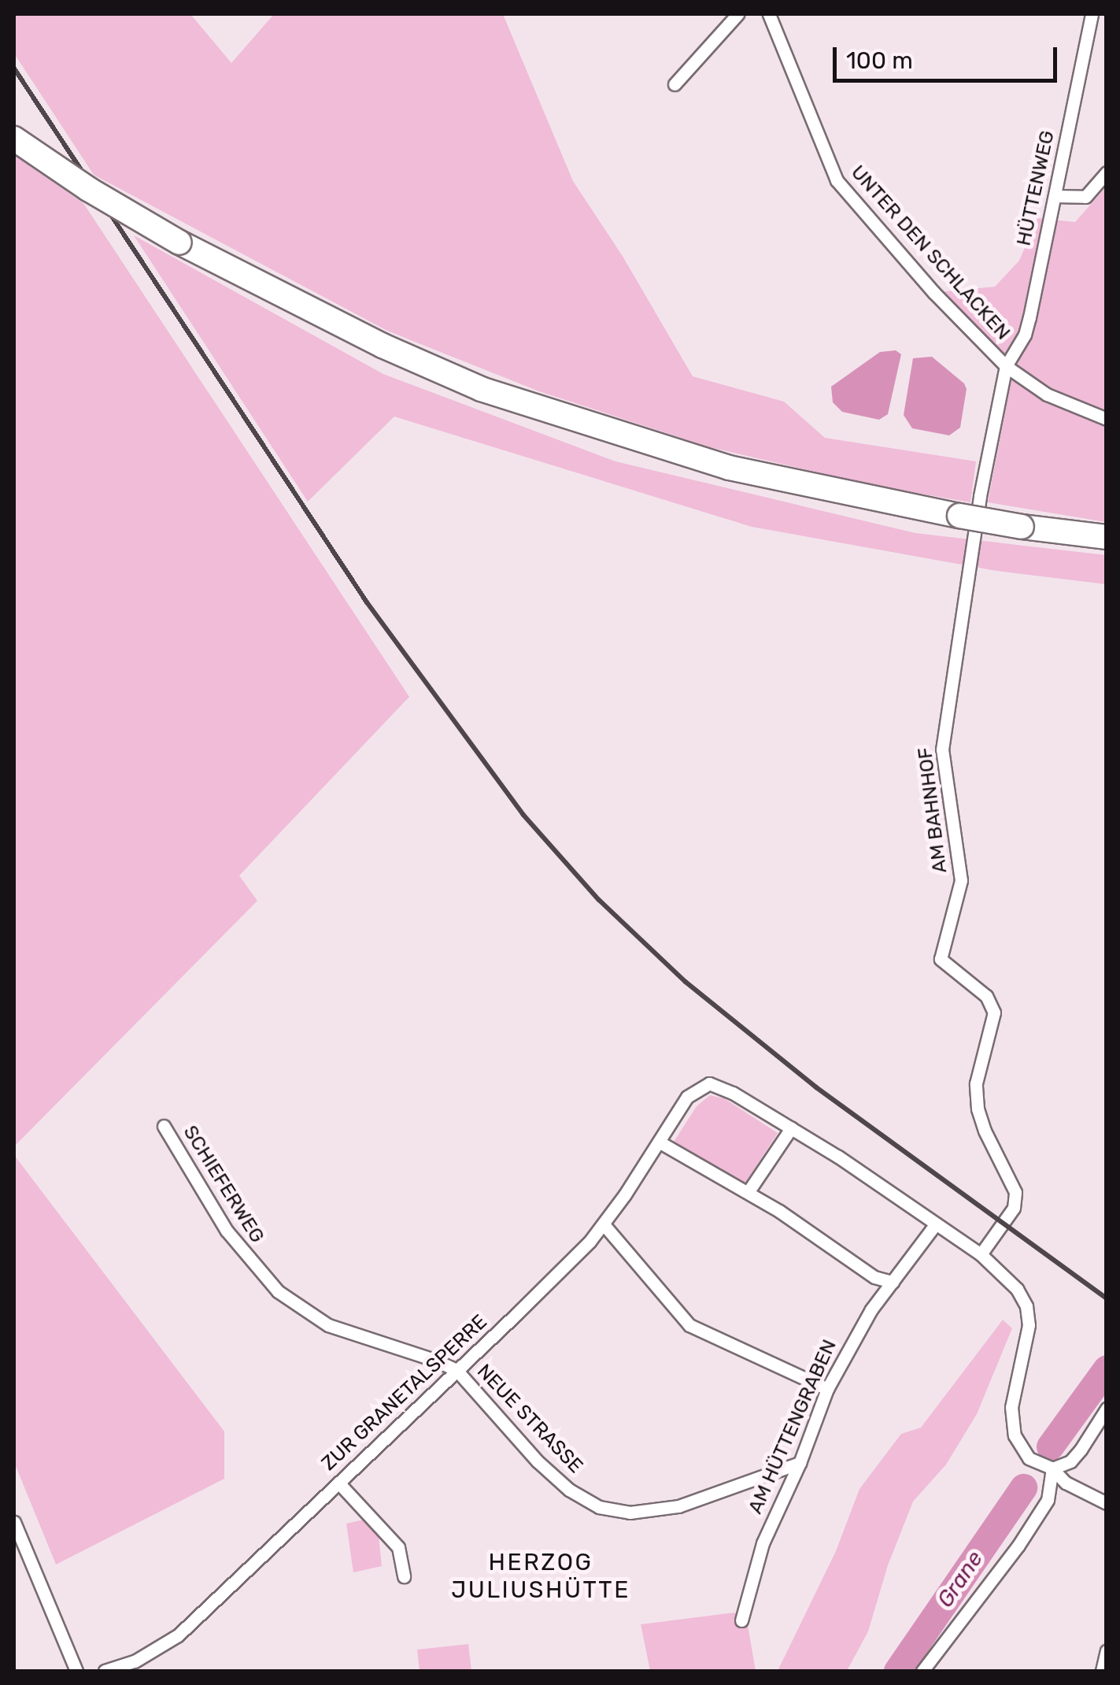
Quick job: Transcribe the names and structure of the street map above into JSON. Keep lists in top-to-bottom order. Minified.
{"streets":{"street":["HÜTTENWEG","UNTER DEN SCHLACKEN","AM BAHNHOF","SCHIEFERWEG","ZUR GRANETALSPERRE","NEUE STRASSE","AM HÜTTENGRABEN"]},"crossings":[["HÜTTENWEG","UNTER DEN SCHLACKEN"],["HÜTTENWEG","AM BAHNHOF"],["UNTER DEN SCHLACKEN","AM BAHNHOF"],["SCHIEFERWEG","ZUR GRANETALSPERRE"],["SCHIEFERWEG","NEUE STRASSE"],["ZUR GRANETALSPERRE","NEUE STRASSE"],["NEUE STRASSE","AM HÜTTENGRABEN"]],"districts":["HERZOG JULIUSHÜTTE"],"water":["Grane"],"scale_bar":"100 m"}
